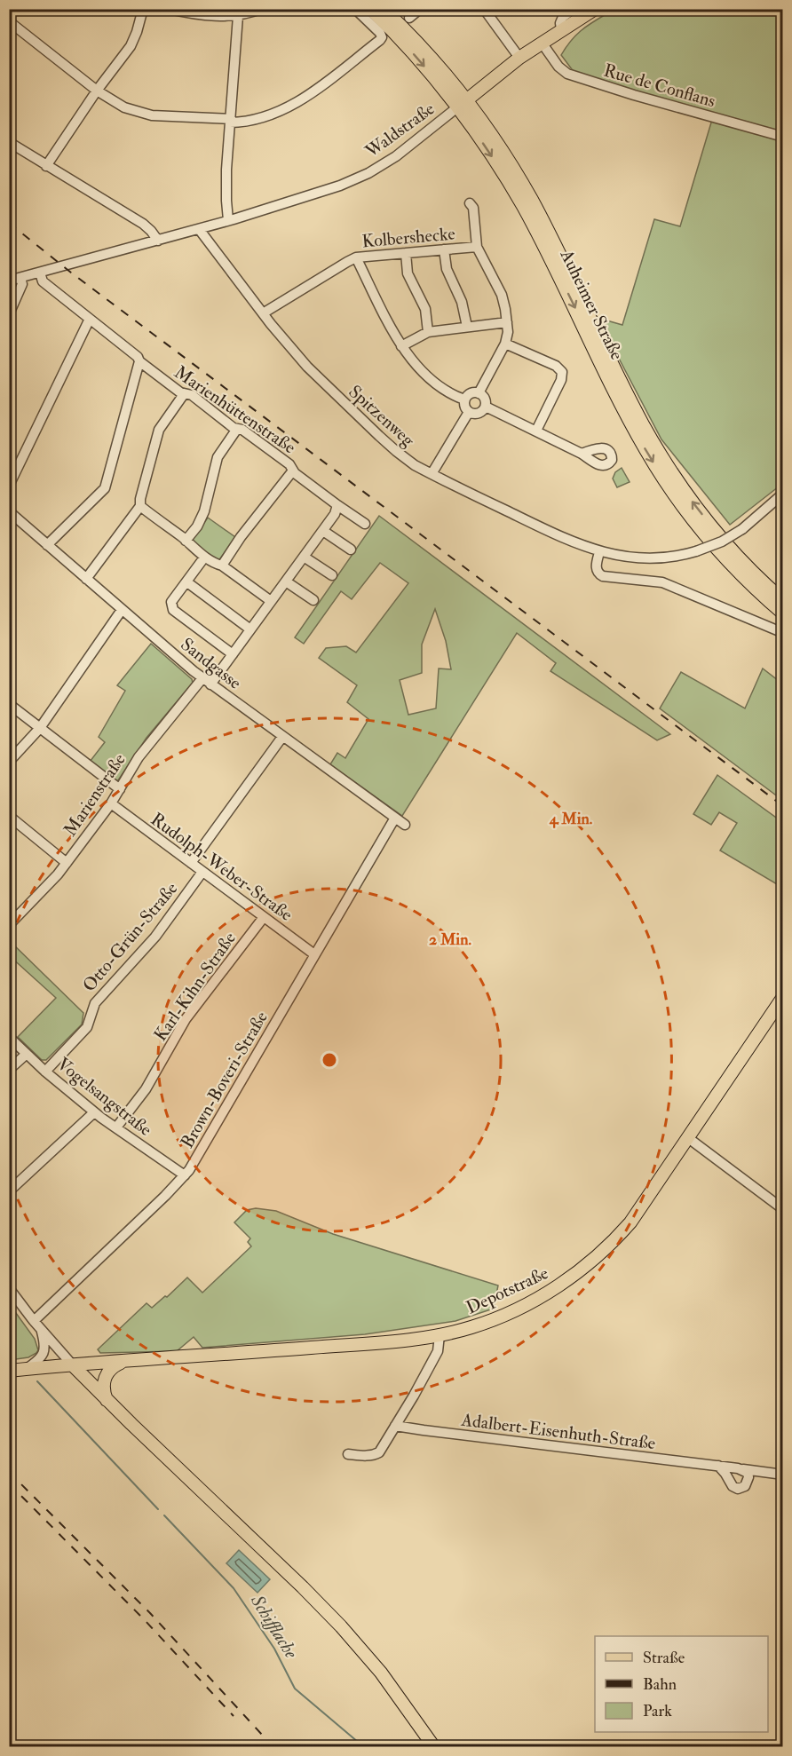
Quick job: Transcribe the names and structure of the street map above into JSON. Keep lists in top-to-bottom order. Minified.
{"streets":{"main road":["Waldstraße","Auheimer Straße","Depotstraße"],"street":["Rue de Conflans","Kolbershecke","Marienhüttenstraße","Spitzenweg","Sandgasse","Marienstraße","Rudolph-Weber-Straße","Otto-Grün-Straße","Karl-Kihn-Straße","Brown-Boveri-Straße","Vogelsangstraße","Adalbert-Eisenhuth-Straße"]},"crossings":[["Rue de Conflans","Waldstraße"],["Waldstraße","Auheimer Straße"],["Waldstraße","Marienhüttenstraße"],["Waldstraße","Spitzenweg"],["Kolbershecke","Spitzenweg"],["Sandgasse","Marienstraße"],["Sandgasse","Brown-Boveri-Straße"],["Marienstraße","Rudolph-Weber-Straße"],["Rudolph-Weber-Straße","Otto-Grün-Straße"],["Rudolph-Weber-Straße","Karl-Kihn-Straße"],["Rudolph-Weber-Straße","Brown-Boveri-Straße"],["Otto-Grün-Straße","Vogelsangstraße"],["Karl-Kihn-Straße","Vogelsangstraße"],["Brown-Boveri-Straße","Vogelsangstraße"]],"water":["Schifflache"],"legend":["Straße","Bahn","Park"],"rings":["4 Min.","2 Min."]}
